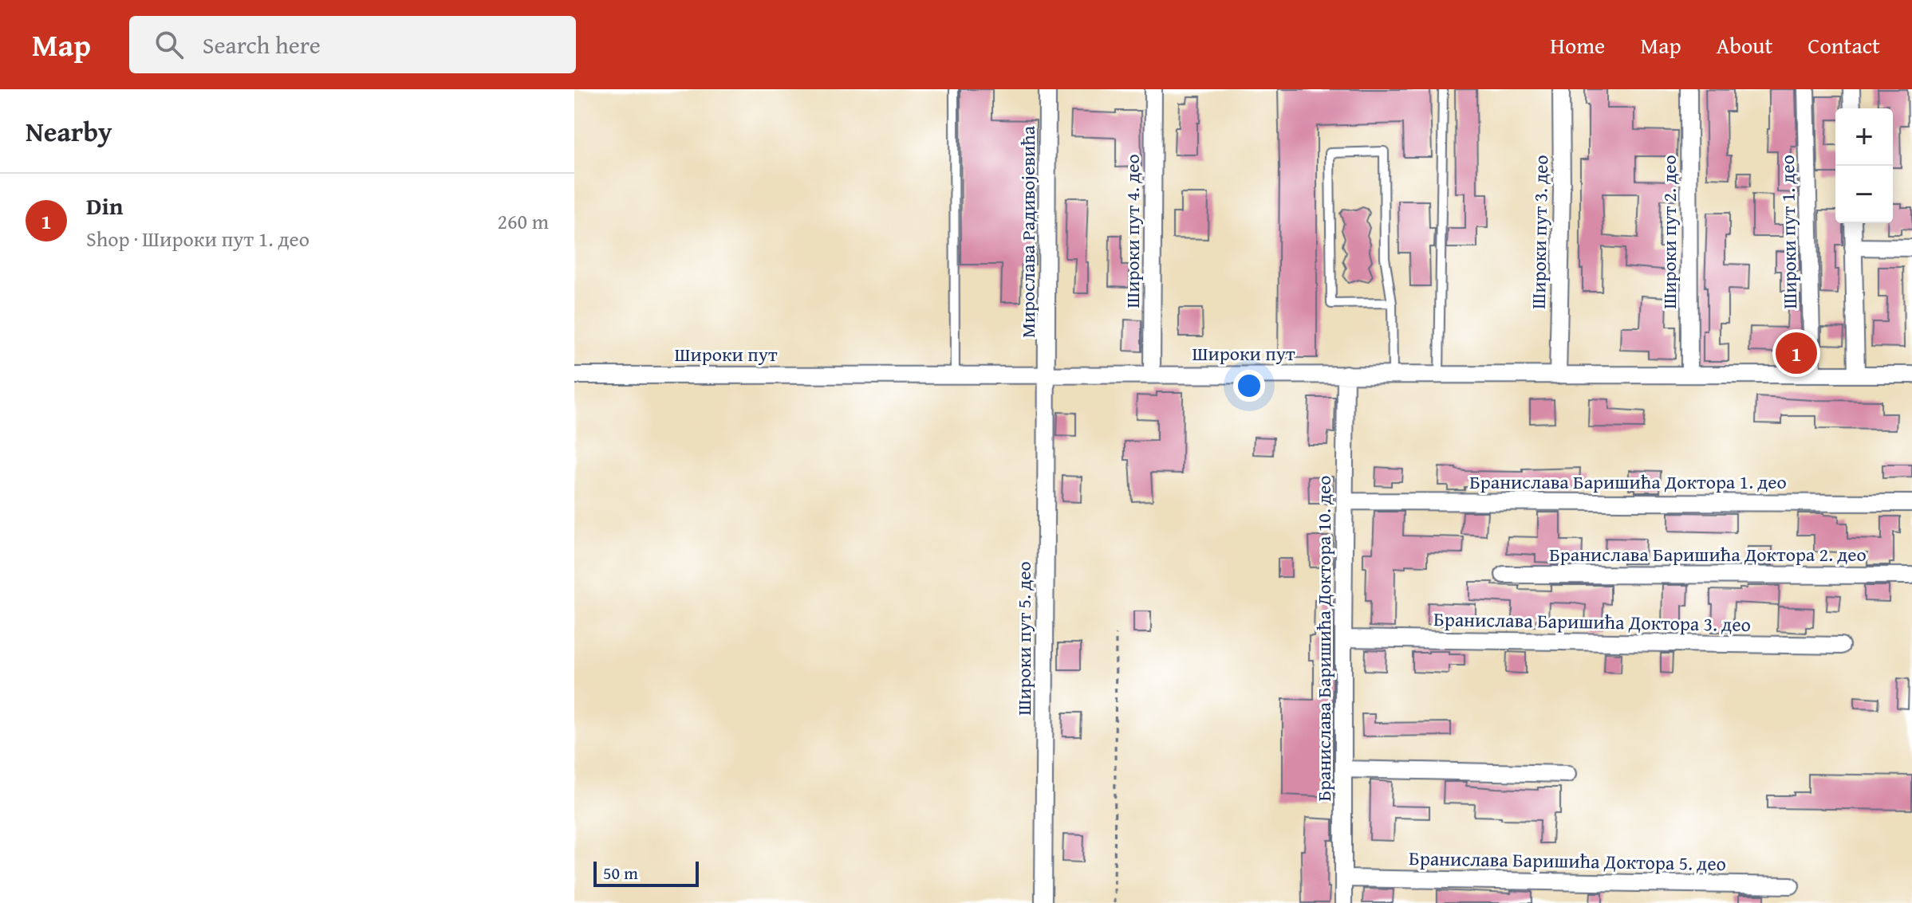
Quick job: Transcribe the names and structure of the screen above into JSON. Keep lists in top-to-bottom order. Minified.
{"streets":{"street":["Широки пут 4. део","Мирослава Радивојевића","Широки пут 3. део","Широки пут 2. део","Широки пут 1. део","Широки пут","Бранислава Баришића Доктора 1. део","Бранислава Баришића Доктора 2. део","Бранислава Баришића Доктора 3. део","Широки пут 5. део","Бранислава Баришића Доктора 10. део","Бранислава Баришића Доктора 5. део"]},"crossings":[["Широки пут 4. део","Широки пут"],["Мирослава Радивојевића","Широки пут"],["Мирослава Радивојевића","Широки пут 5. део"],["Широки пут 3. део","Широки пут"],["Широки пут 2. део","Широки пут"],["Широки пут 1. део","Широки пут"],["Широки пут","Широки пут 5. део"],["Широки пут","Бранислава Баришића Доктора 10. део"],["Бранислава Баришића Доктора 1. део","Бранислава Баришића Доктора 10. део"],["Бранислава Баришића Доктора 3. део","Бранислава Баришића Доктора 10. део"],["Бранислава Баришића Доктора 10. део","Бранислава Баришића Доктора 5. део"]],"scale_bar":"50 m","page":{"header":"Map","search":"Search here","nav":["Home","Map","About","Contact"],"heading":"Nearby","map_buttons":["+","−"],"list":[{"mark":"1","name":"Din","note":"Shop · Широки пут 1. део","value":"260 m"}],"pins":"1","scale":"50 m"}}
